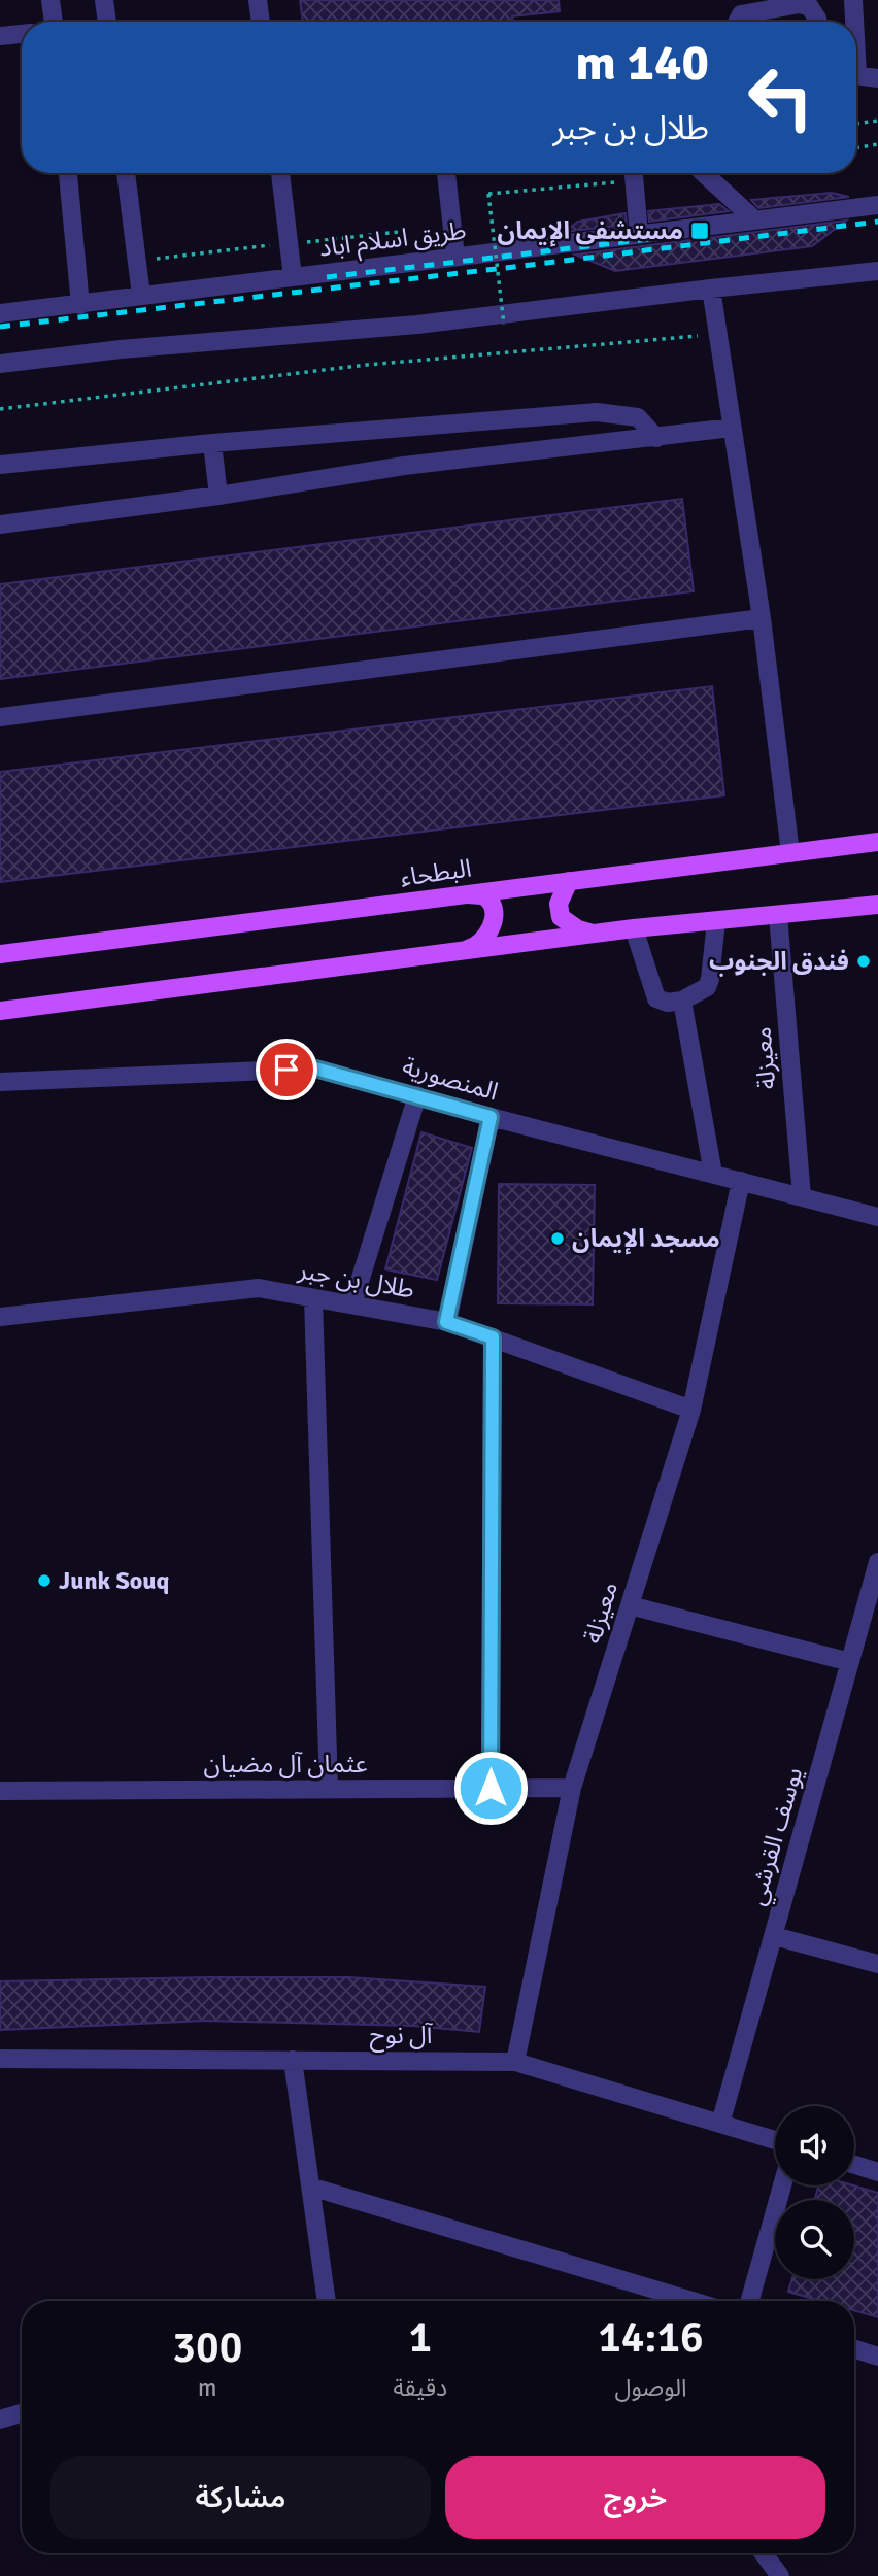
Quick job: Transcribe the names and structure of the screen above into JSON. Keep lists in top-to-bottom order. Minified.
{"streets":{"main road":["البطحاء"],"street":["طريق اسلام اباد","معيزلة","المنصورية","طلال بن جبر","عثمان آل مضيان","يوسف القرشي","آل نوح"]},"crossings":[["معيزلة","المنصورية"],["معيزلة","طلال بن جبر"],["معيزلة","عثمان آل مضيان"],["معيزلة","آل نوح"],["يوسف القرشي","آل نوح"]],"places":{"transit":["مستشفى الإيمان"],"other":["فندق الجنوب","مسجد الإيمان","Junk Souq"]},"page":{"turn":["140 m","طلال بن جبر"],"eta":["14:16","الوصول","1","دقيقة","300","m"],"buttons":["خروج","مشاركة"]}}
